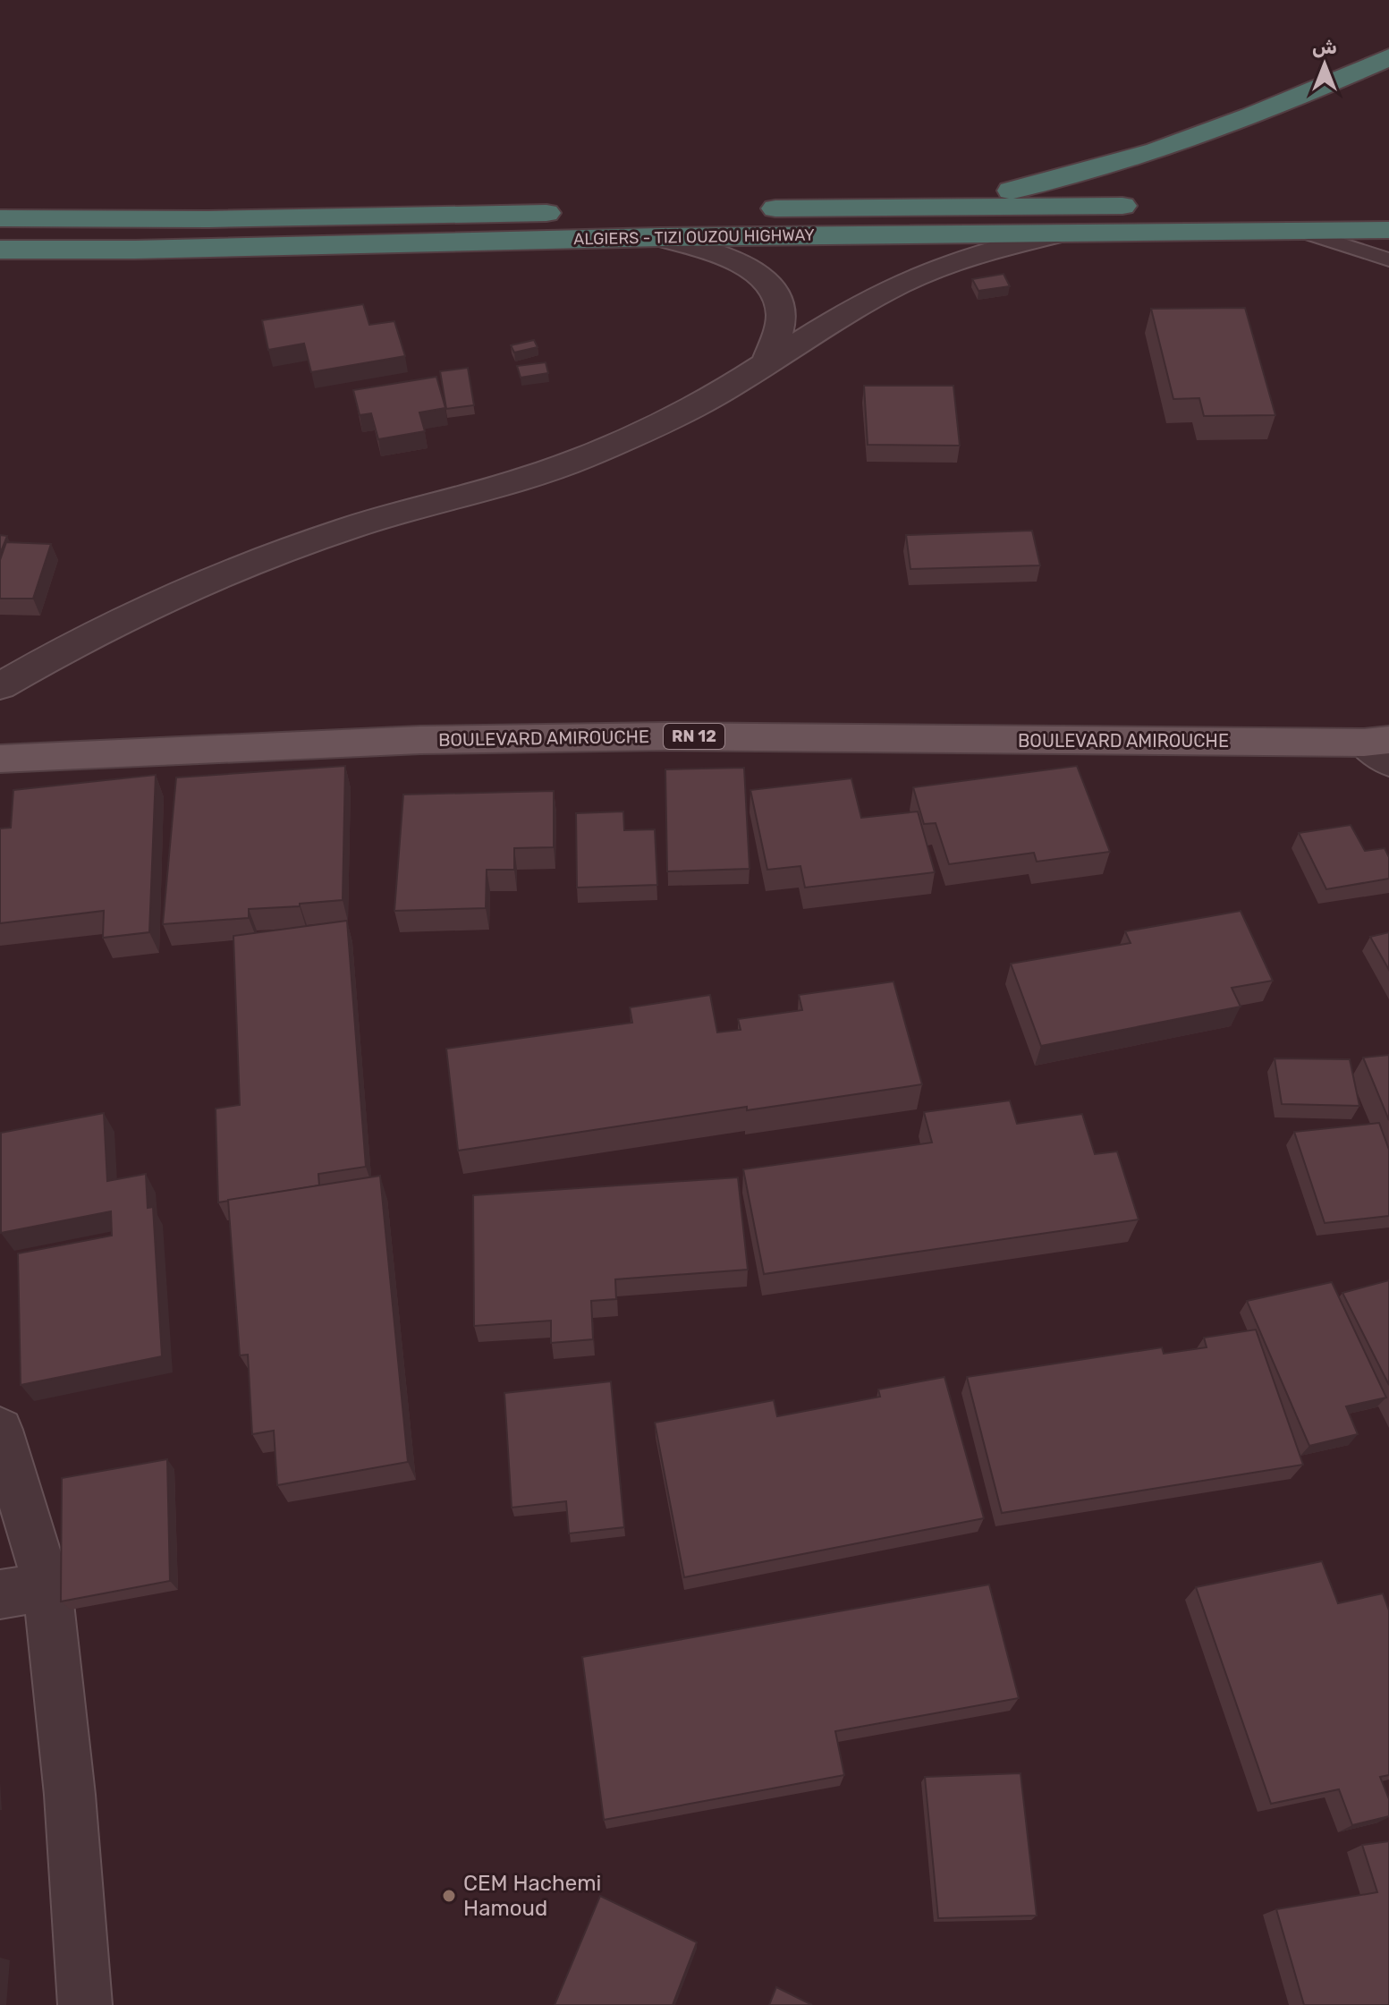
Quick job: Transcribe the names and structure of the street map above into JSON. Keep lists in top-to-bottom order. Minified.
{"streets":{"highway":["ALGIERS - TIZI OUZOU HIGHWAY"],"main road":["RN 12","BOULEVARD AMIROUCHE"]},"places":["CEM Hachemi Hamoud"],"north":"top"}
